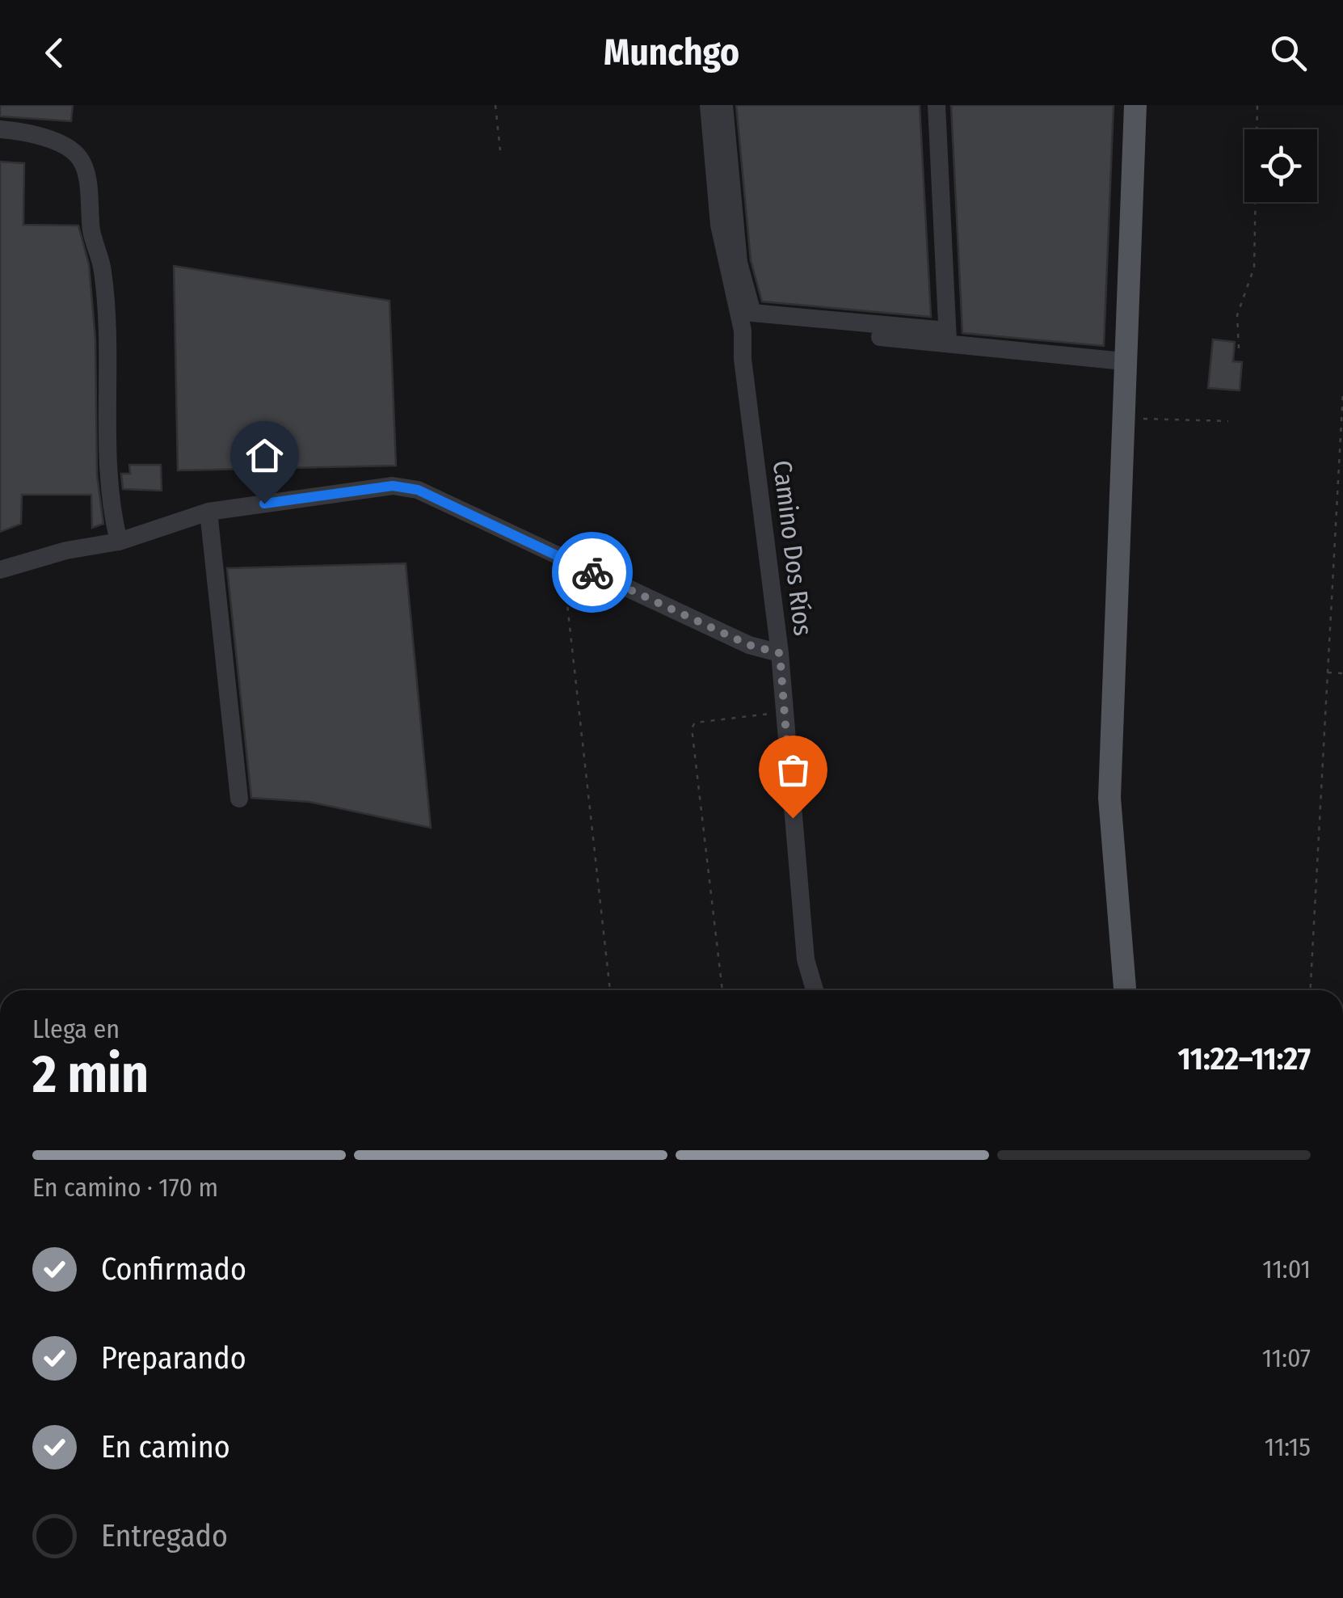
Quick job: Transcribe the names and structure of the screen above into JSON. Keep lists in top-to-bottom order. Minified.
{"streets":{"street":["Camino Dos Ríos"]},"page":{"header":"Munchgo","heading":["2 min","Llega en","11:22–11:27"],"bar":"En camino · 170 m","list":[["Confirmado","11:01"],["Preparando","11:07"],["En camino","11:15"],"Entregado"]}}
